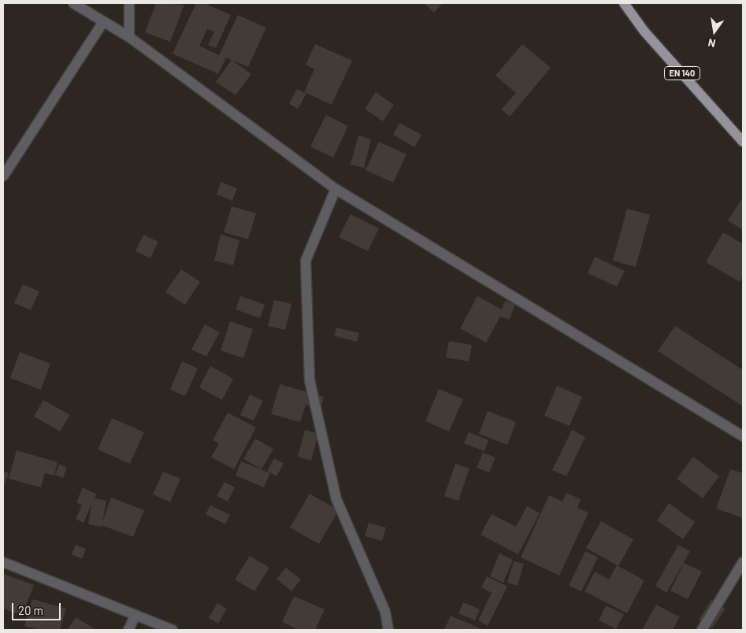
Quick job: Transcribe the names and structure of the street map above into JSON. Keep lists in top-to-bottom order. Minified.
{"streets":{"main road":["EN 140"]},"scale_bar":"20 m","north":"bottom"}
